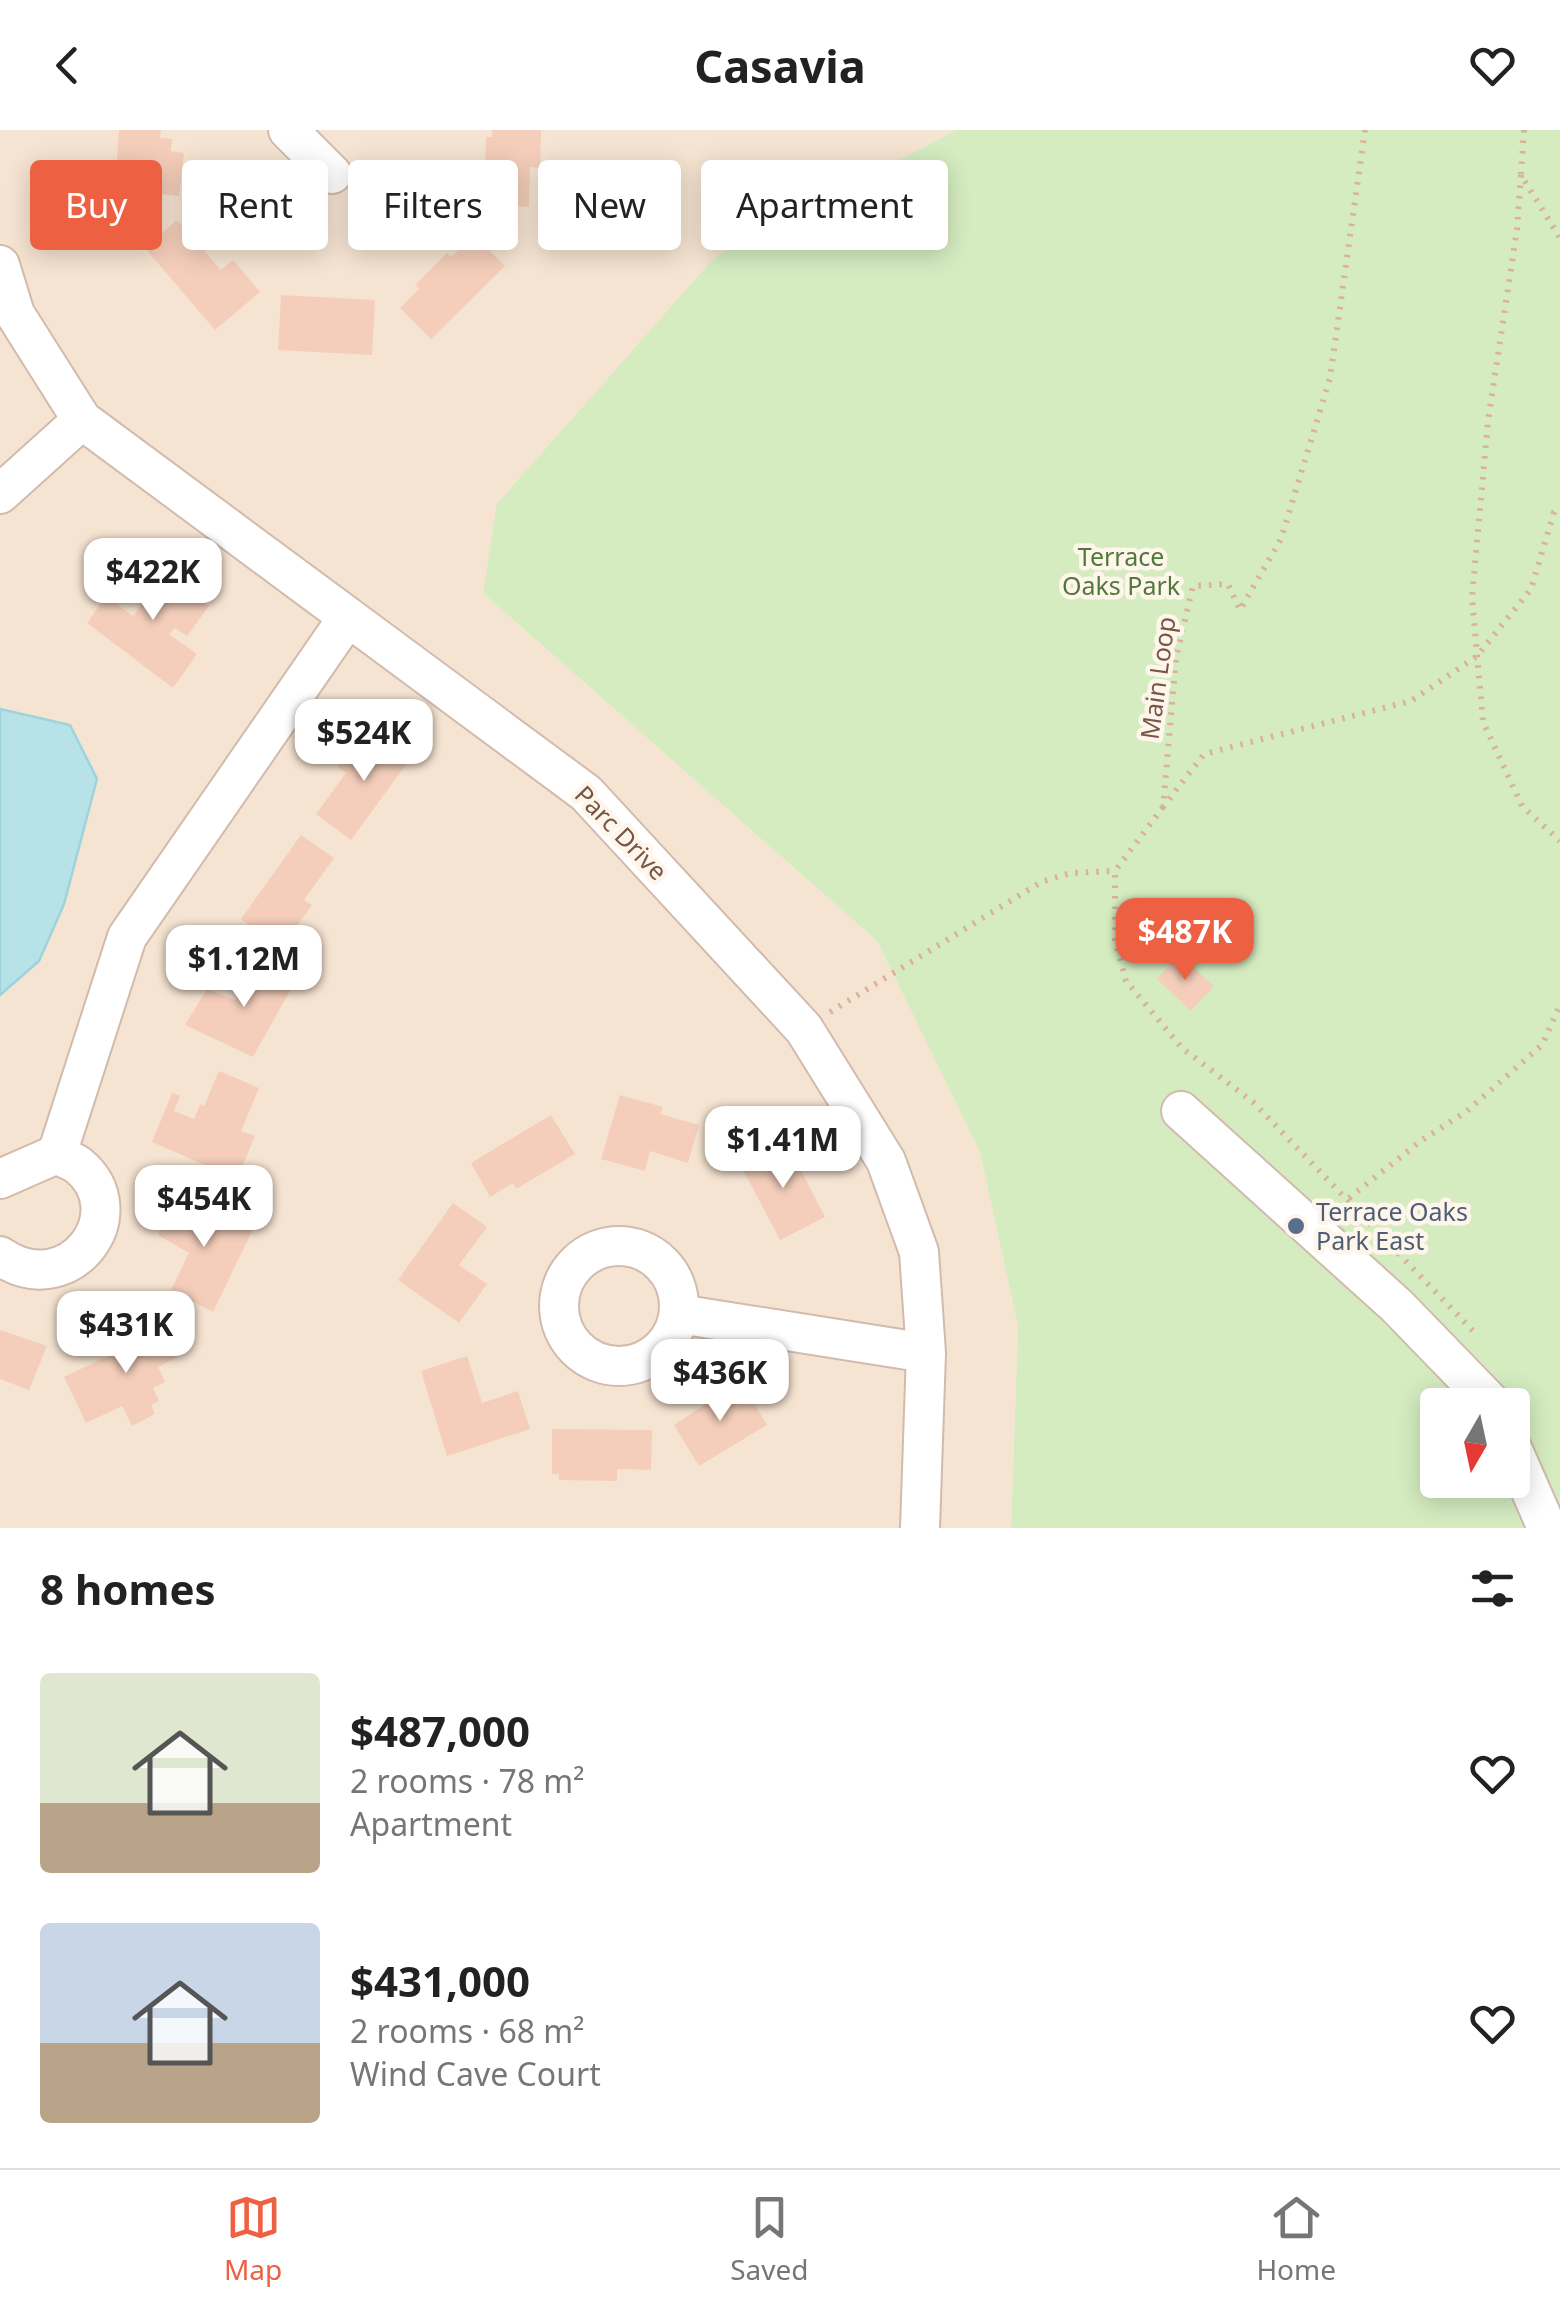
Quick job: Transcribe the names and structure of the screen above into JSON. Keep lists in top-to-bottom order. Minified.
{"streets":{"street":["Parc Drive"],"path":["Main Loop"]},"parks":["Terrace Oaks Park"],"places":["Terrace Oaks Park East"],"north":"bottom","page":{"header":"Casavia","chip":["Buy","Rent","Filters","New","Apartment"],"price":["$422K","$524K","$487K","$1.12M","$1.41M","$454K","$431K","$436K"],"heading":"8 homes","list":[{"name":"$487,000","note":"2 rooms · 78 m² · Apartment"},{"name":"$431,000","note":"2 rooms · 68 m² · Wind Cave Court"}],"tabs":["Map","Saved","Home"]}}
